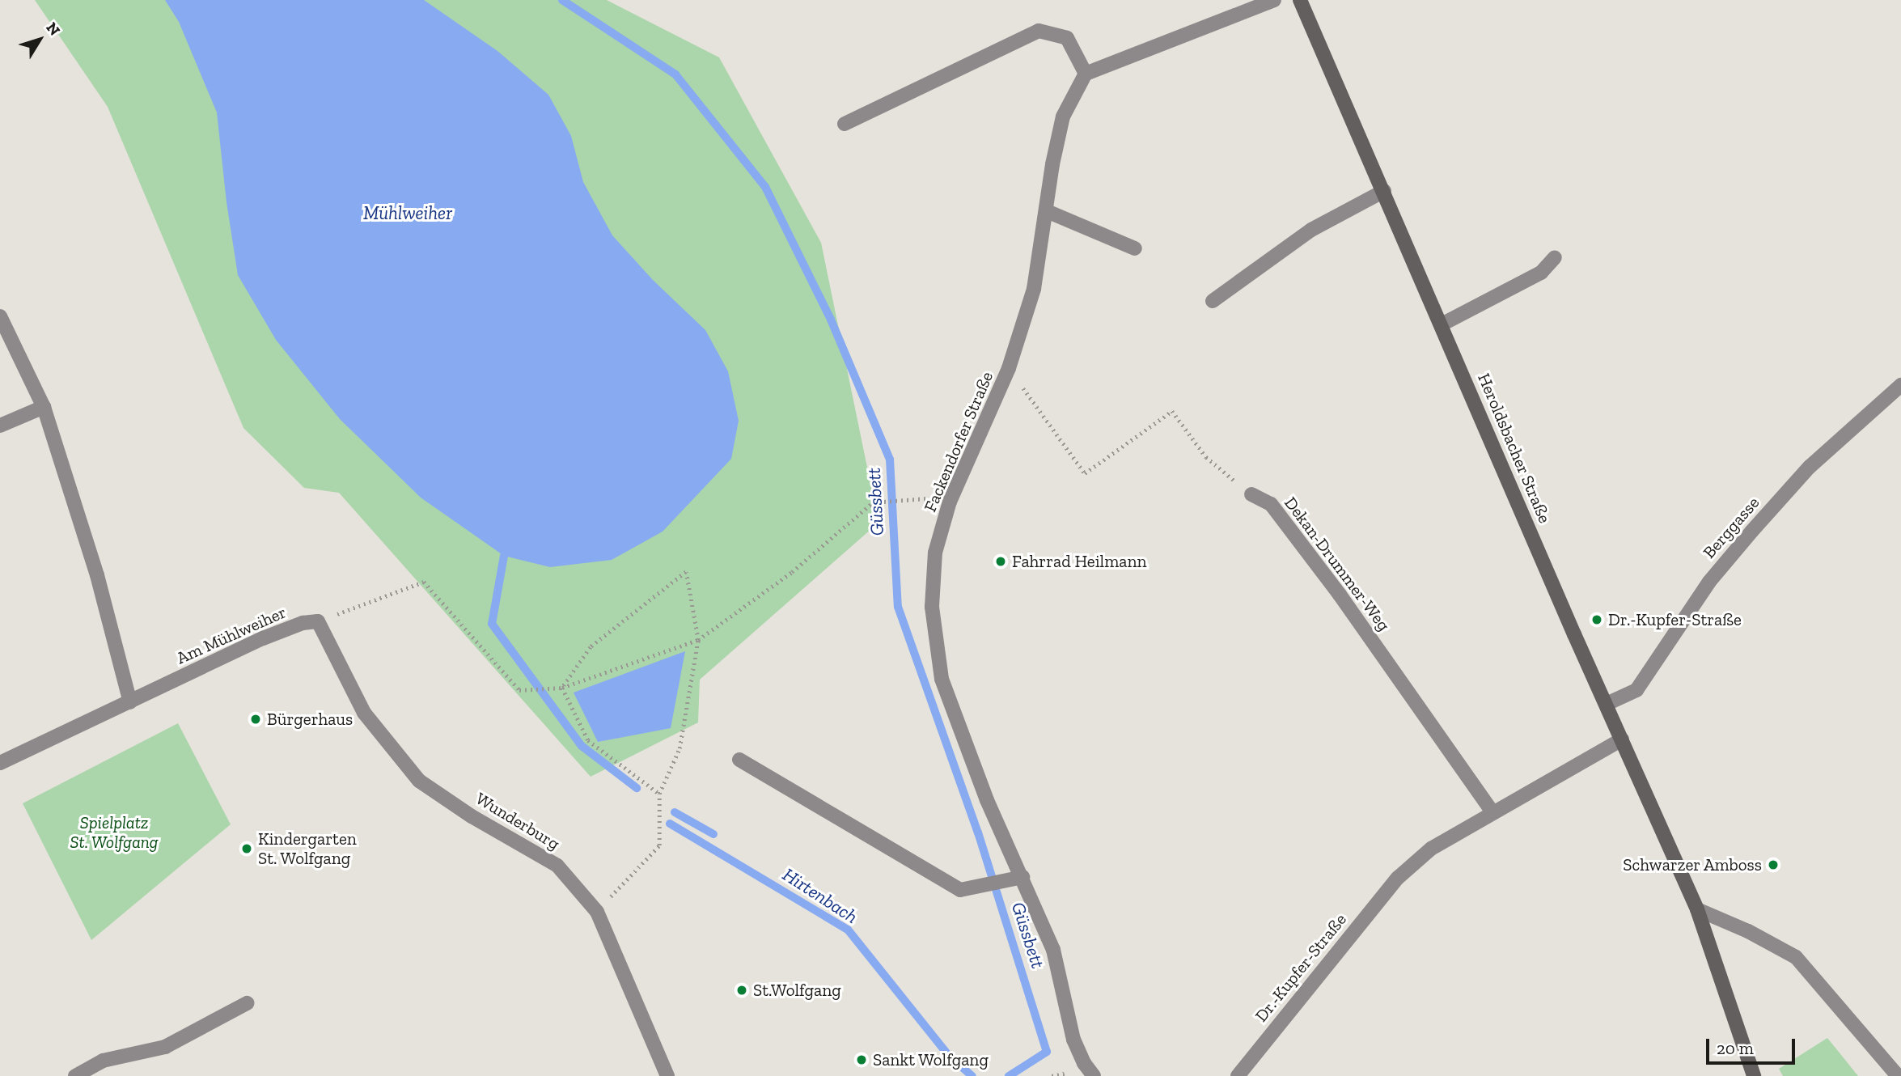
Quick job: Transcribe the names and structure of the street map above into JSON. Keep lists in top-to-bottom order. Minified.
{"streets":{"street":["Fackendorfer Straße","Heroldsbacher Straße","Berggasse","Dekan-Drummer-Weg","Am Mühlweiher","Wunderburg","Dr.-Kupfer-Straße"]},"crossings":[["Heroldsbacher Straße","Berggasse"],["Heroldsbacher Straße","Dr.-Kupfer-Straße"],["Dekan-Drummer-Weg","Dr.-Kupfer-Straße"],["Am Mühlweiher","Wunderburg"]],"water":["Mühlweiher","Güssbett","Hirtenbach"],"parks":["Spielplatz St. Wolfgang"],"places":["Fahrrad Heilmann","Dr.-Kupfer-Straße","Bürgerhaus","Kindergarten St. Wolfgang","Schwarzer Amboss","St.Wolfgang","Sankt Wolfgang"],"scale_bar":"20 m","north":"top right"}
